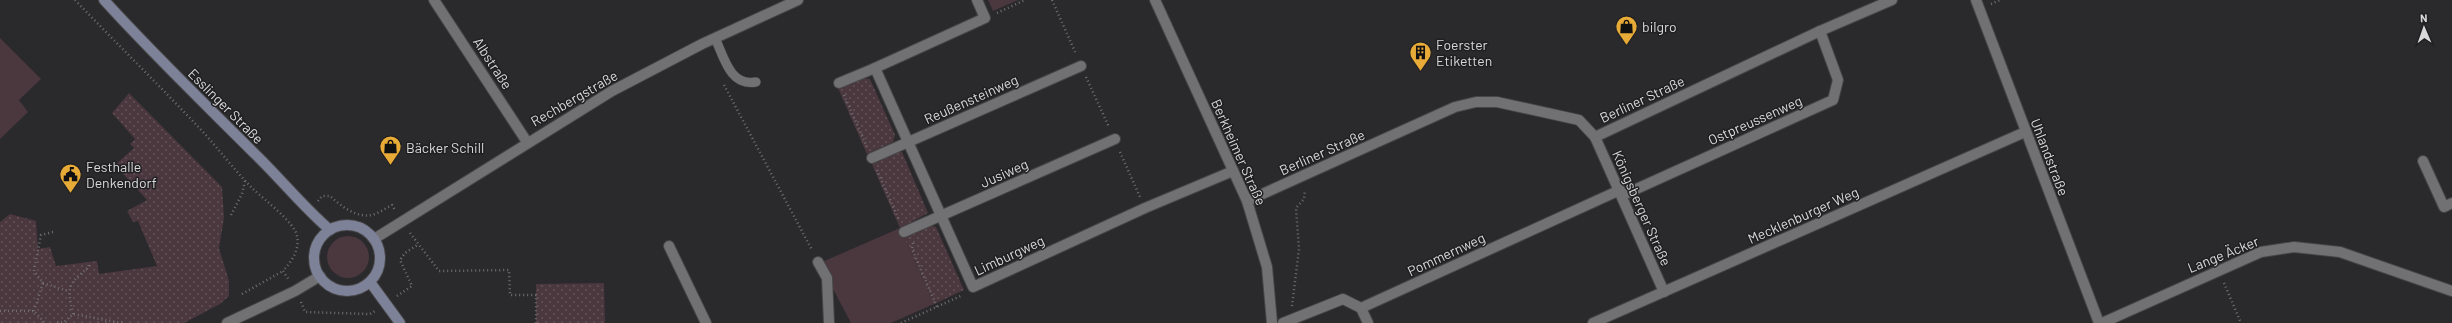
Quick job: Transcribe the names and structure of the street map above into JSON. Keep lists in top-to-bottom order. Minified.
{"streets":{"main road":["Esslinger Straße"],"street":["Albstraße","Rechbergstraße","Reußensteinweg","Berliner Straße","Ostpreussenweg","Berkheimer Straße","Uhlandstraße","Jusiweg","Königsberger Straße","Mecklenburger Weg","Pommernweg","Lange Äcker","Limburgweg"]},"crossings":[["Albstraße","Rechbergstraße"],["Rechbergstraße","Esslinger Straße"],["Reußensteinweg","Limburgweg"],["Berliner Straße","Ostpreussenweg"],["Berliner Straße","Berkheimer Straße"],["Berliner Straße","Königsberger Straße"],["Ostpreussenweg","Königsberger Straße"],["Ostpreussenweg","Pommernweg"],["Berkheimer Straße","Limburgweg"],["Uhlandstraße","Mecklenburger Weg"],["Uhlandstraße","Lange Äcker"],["Jusiweg","Limburgweg"],["Königsberger Straße","Mecklenburger Weg"],["Königsberger Straße","Pommernweg"]],"places":{"shop":["bilgro","Bäcker Schill"],"building":["Foerster Etiketten"],"public building":["Festhalle Denkendorf"]},"north":"top"}
